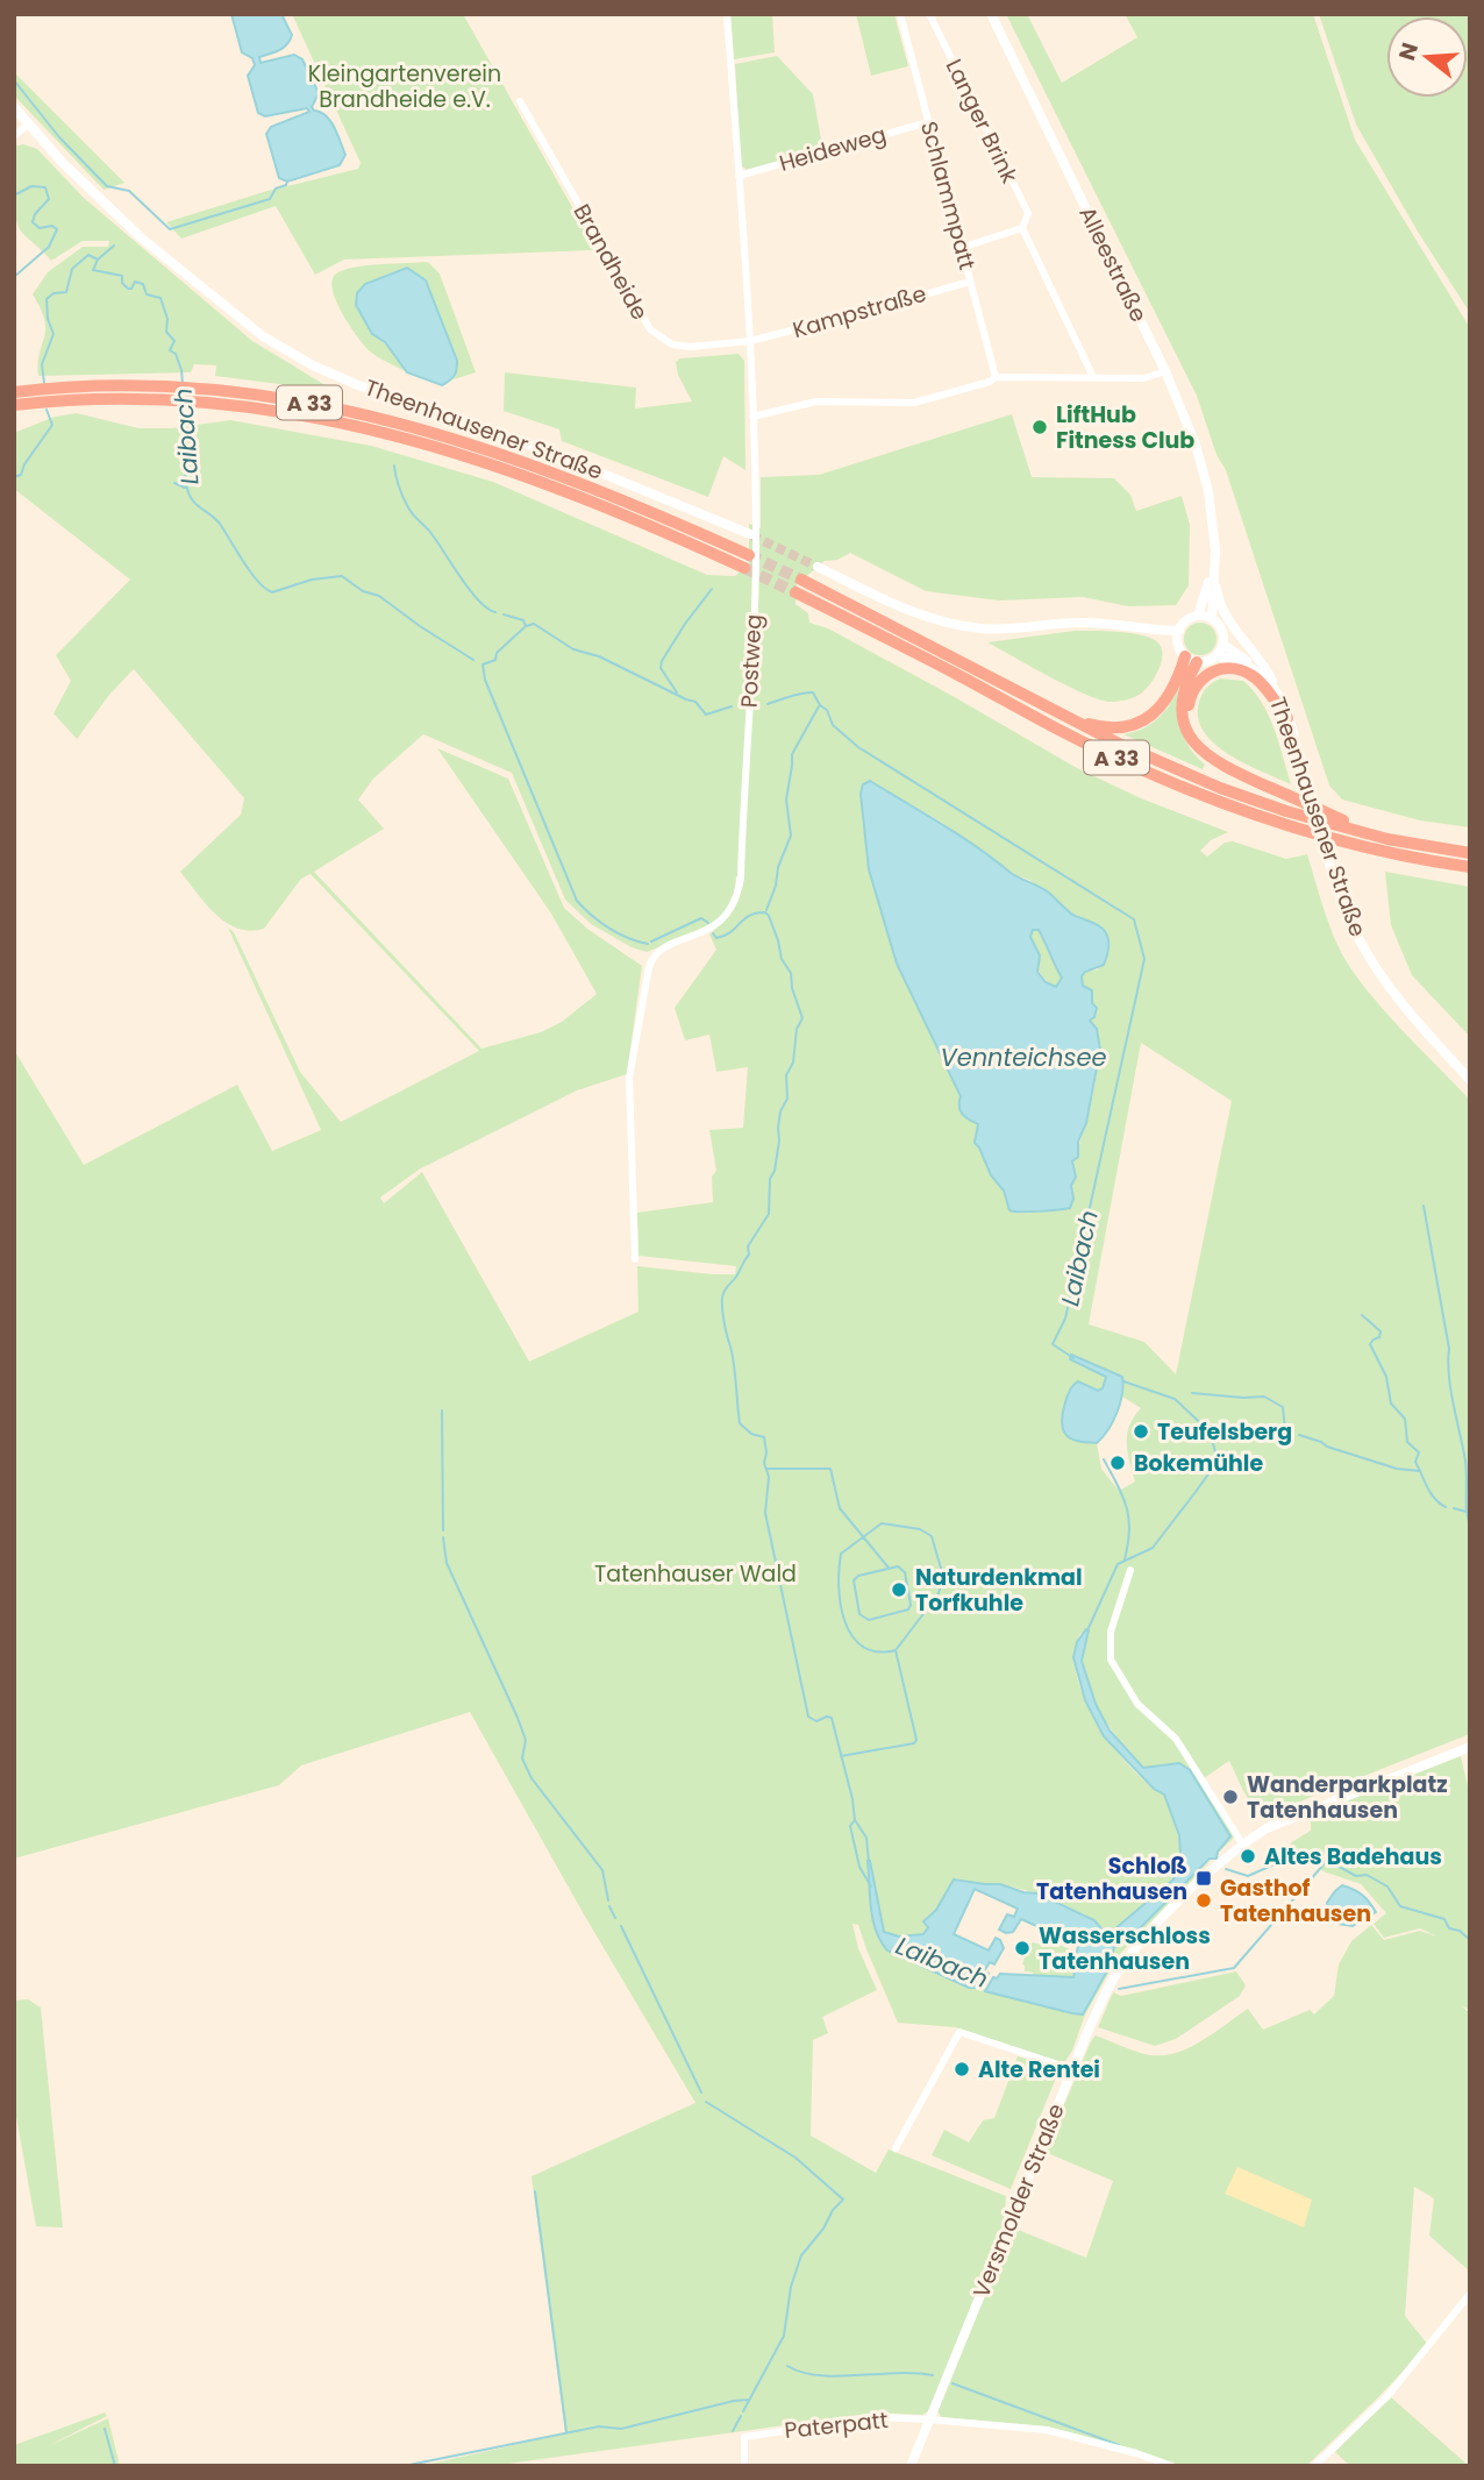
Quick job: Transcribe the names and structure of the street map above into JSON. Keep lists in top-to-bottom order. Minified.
{"streets":{"highway":["A 33"],"main road":["Alleestraße","Theenhausener Straße","Versmolder Straße"],"street":["Langer Brink","Heideweg","Schlammpatt","Brandheide","Kampstraße","Postweg","Paterpatt"]},"crossings":[["Heideweg","Schlammpatt"],["Heideweg","Postweg"],["Schlammpatt","Kampstraße"],["Brandheide","Kampstraße"],["Brandheide","Postweg"],["Alleestraße","Theenhausener Straße"],["Kampstraße","Postweg"],["Theenhausener Straße","Postweg"],["Versmolder Straße","Paterpatt"]],"water":["Laibach","Vennteichsee"],"parks":["Kleingartenverein Brandheide e.V.","Tatenhauser Wald"],"places":{"other":["LiftHub Fitness Club","Teufelsberg","Bokemühle","Naturdenkmal Torfkuhle","Wanderparkplatz Tatenhausen","Altes Badehaus","Gasthof Tatenhausen","Wasserschloss Tatenhausen","Alte Rentei"],"transit":["Schloß Tatenhausen"]},"north":"left"}
